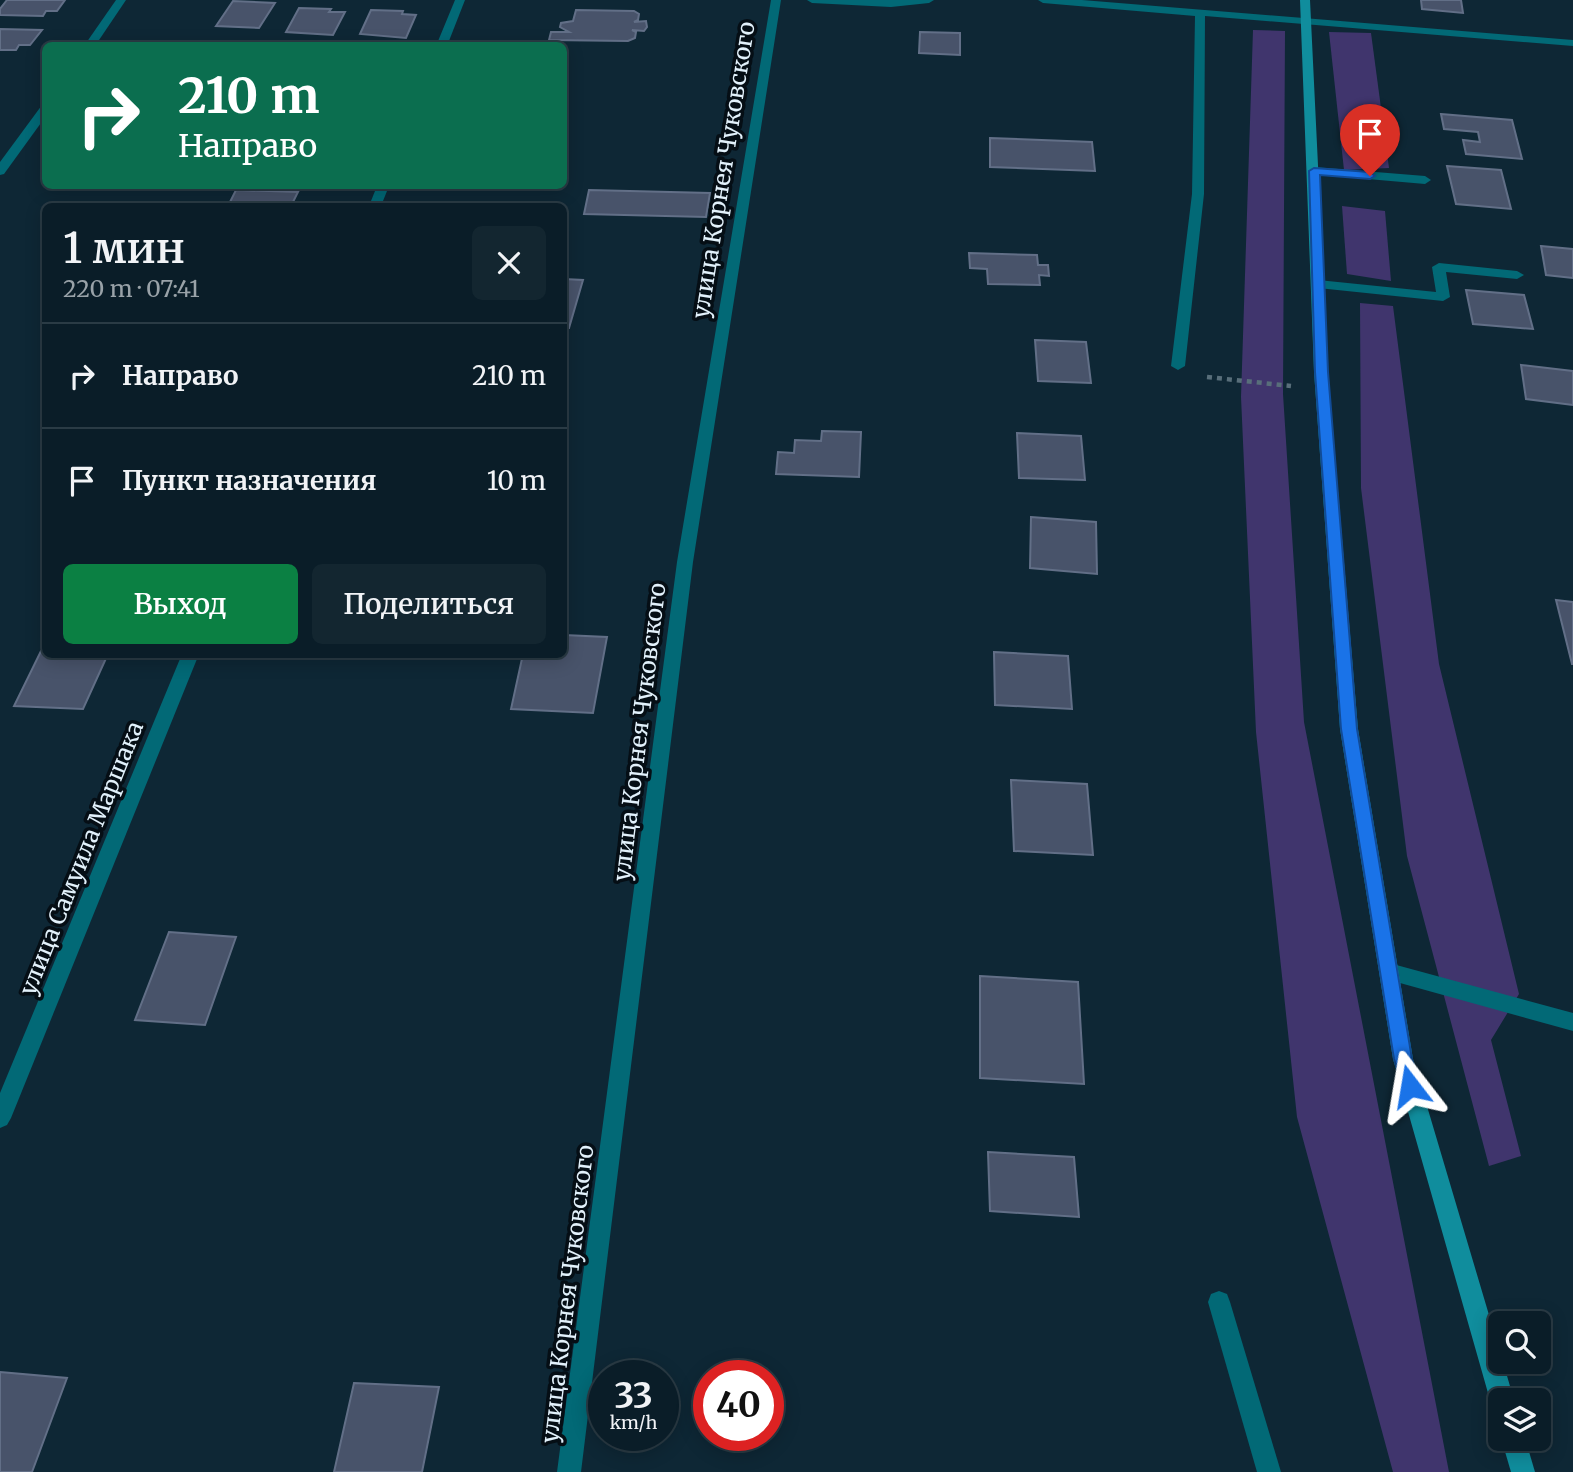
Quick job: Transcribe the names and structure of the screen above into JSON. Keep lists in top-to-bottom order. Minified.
{"streets":{"street":["улица Корнея Чуковского","улица Самуила Маршака"]},"page":{"turn":["210 m","Направо"],"heading":["1 мин","220 m · 07:41"],"list":[{"name":"Направо","value":"210 m"},{"name":"Пункт назначения","value":"10 m"}],"buttons":["Выход","Поделиться"],"speed":"33 km/h","limit":"40"}}
